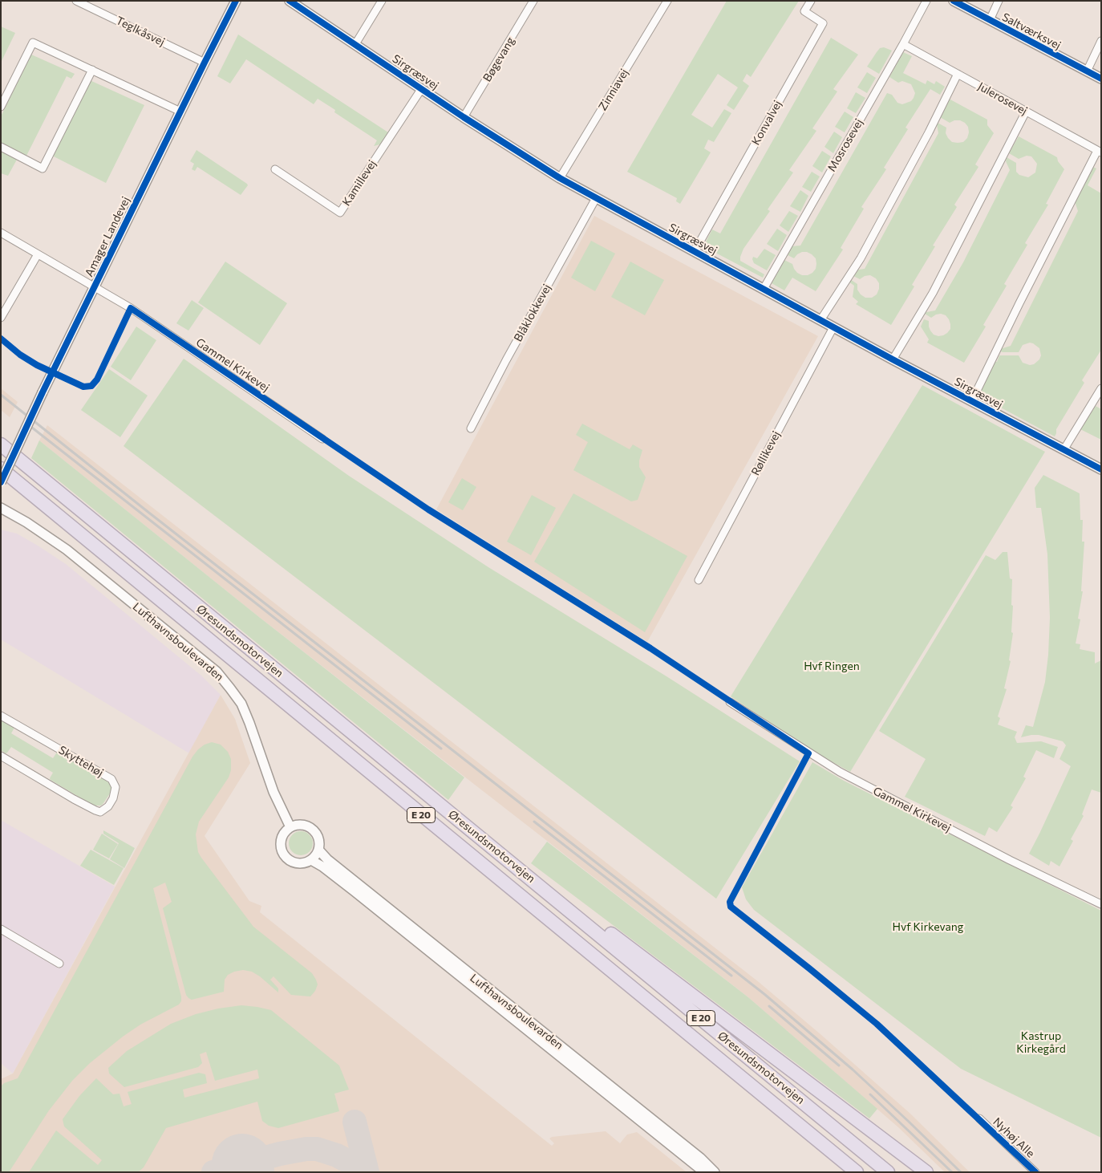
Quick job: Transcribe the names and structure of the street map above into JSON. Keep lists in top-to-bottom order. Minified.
{"streets":{"highway":["Øresundsmotorvejen","E 20"],"street":["Teglkåsvej","Saltværksvej","Bøgevang","Sirgræsvej","Zinniavej","Julerosevej","Konvalvej","Mosrosevej","Kamillevej","Amager Landevej","Blåklokkevej","Gammel Kirkevej","Røllikevej","Lufthavnsboulevarden","Skyttehøj","Nyhøj Alle"]},"crossings":[["Teglkåsvej","Amager Landevej"],["Bøgevang","Sirgræsvej"],["Sirgræsvej","Zinniavej"],["Sirgræsvej","Julerosevej"],["Sirgræsvej","Konvalvej"],["Sirgræsvej","Mosrosevej"],["Sirgræsvej","Kamillevej"],["Sirgræsvej","Blåklokkevej"],["Sirgræsvej","Røllikevej"],["Julerosevej","Mosrosevej"],["Amager Landevej","Gammel Kirkevej"]],"parks":["Hvf Ringen","Hvf Kirkevang","Kastrup Kirkegård"]}
